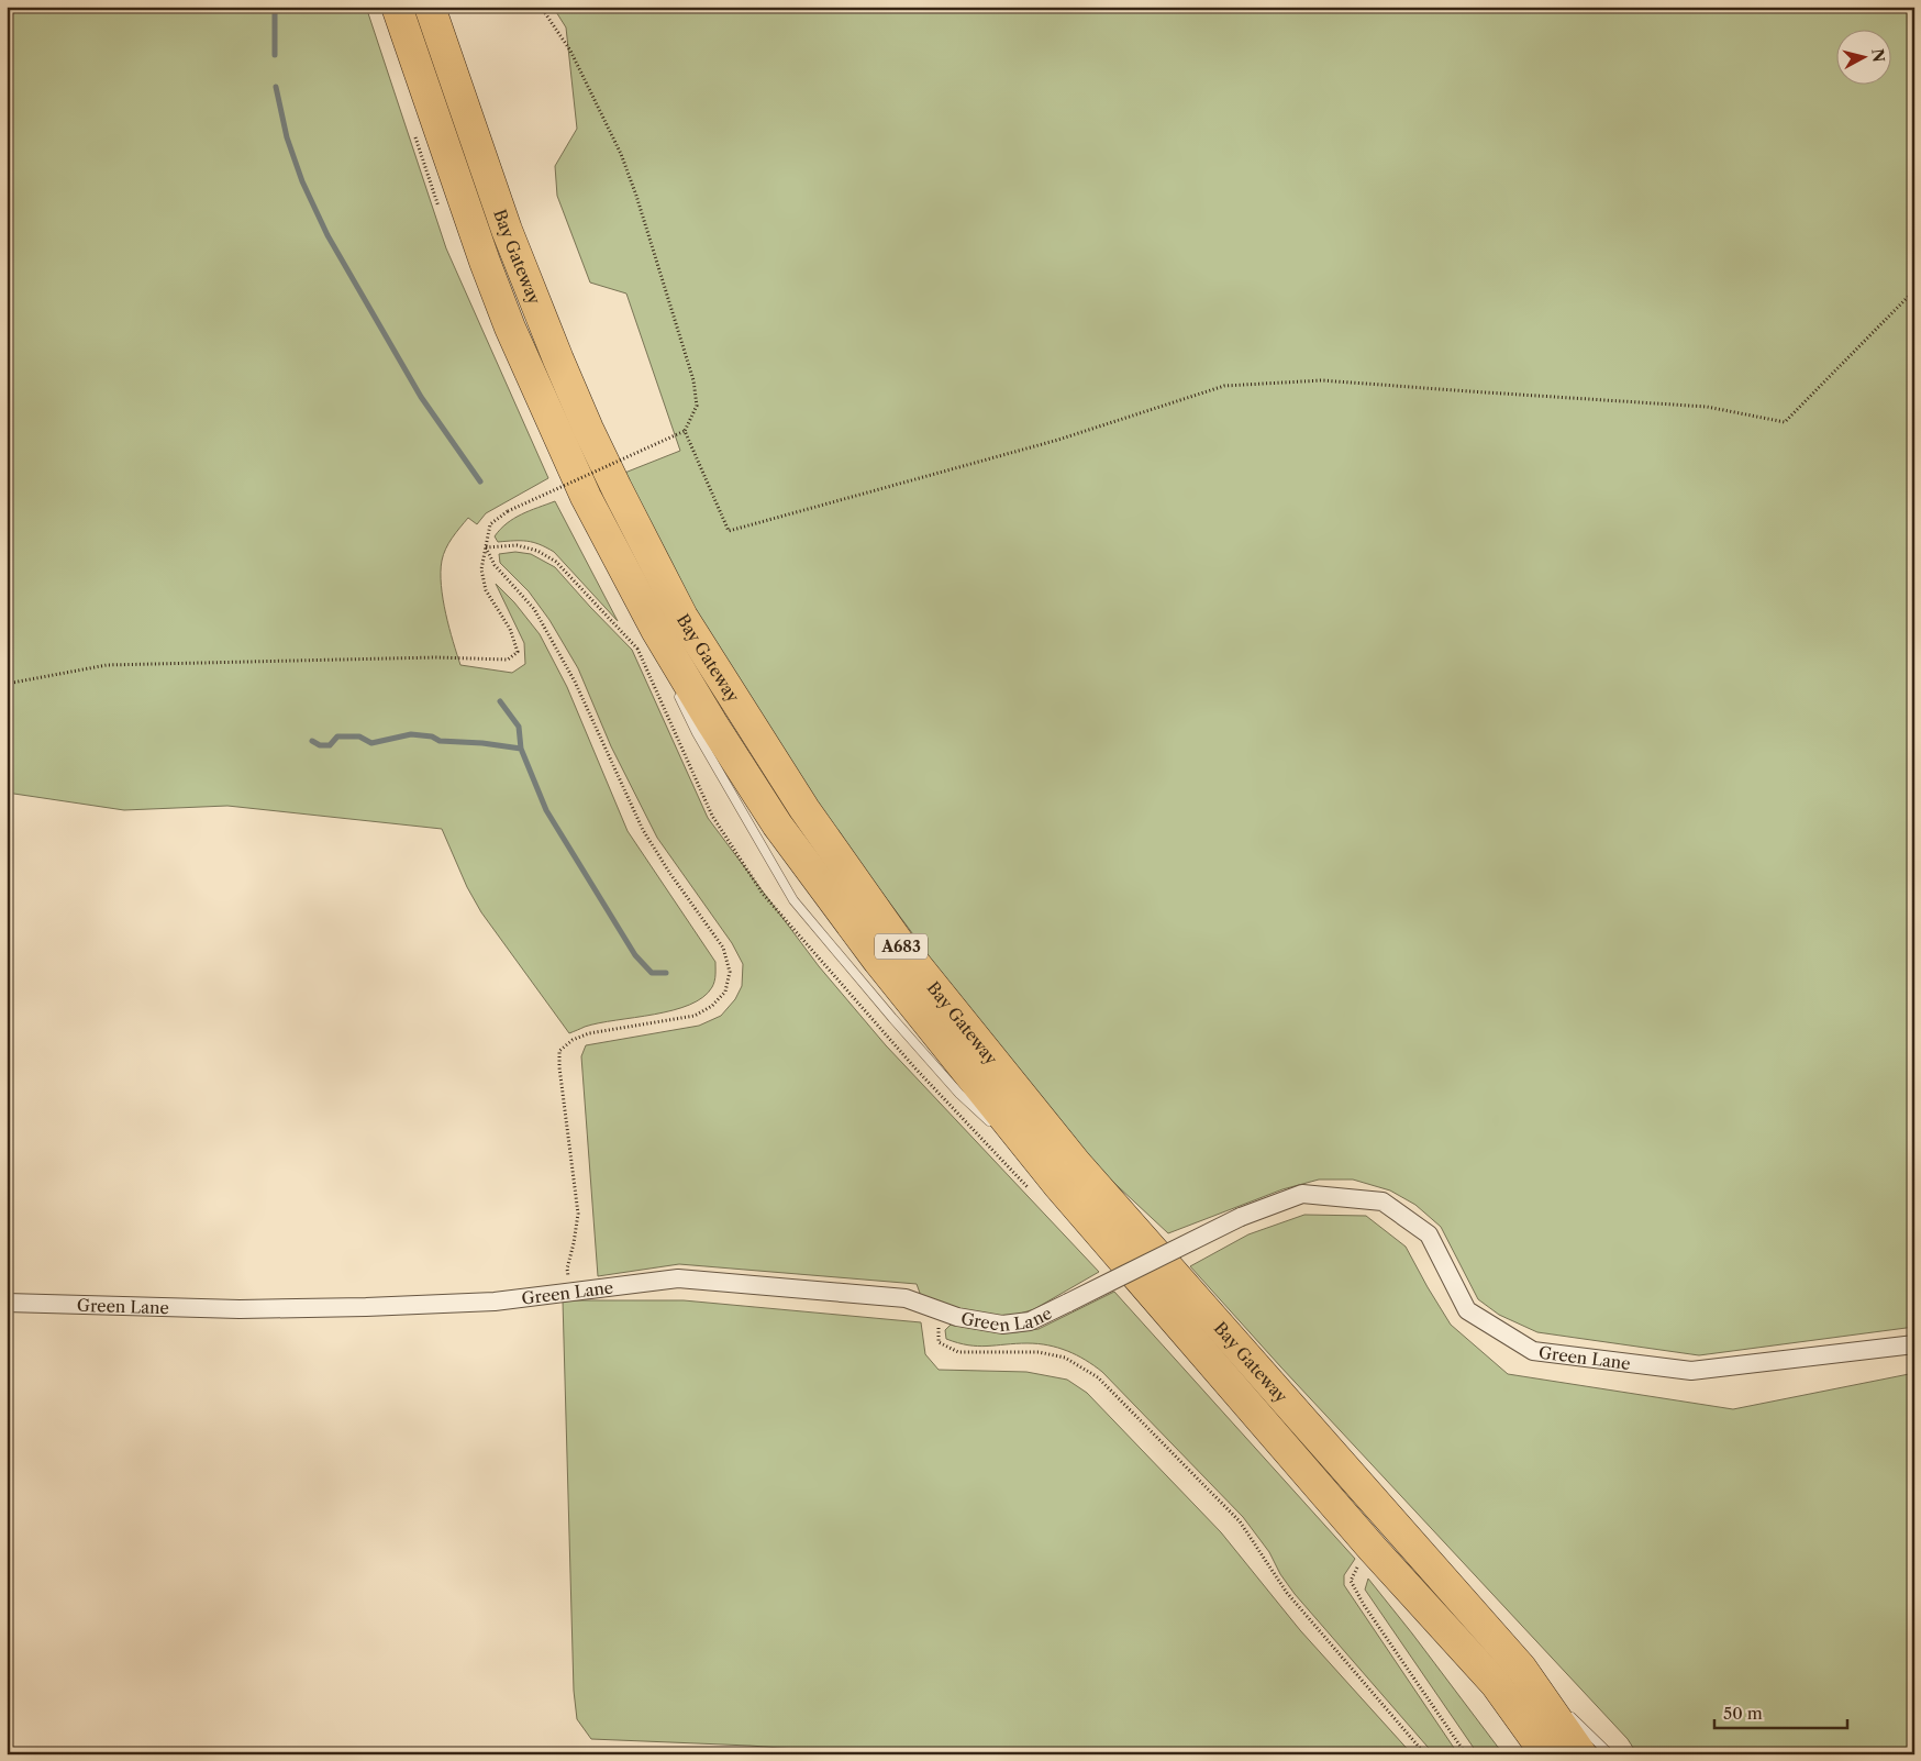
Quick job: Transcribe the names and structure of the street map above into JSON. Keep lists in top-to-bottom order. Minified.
{"streets":{"highway":["Bay Gateway","A683"],"street":["Green Lane"]},"scale_bar":"50 m","north":"right"}
